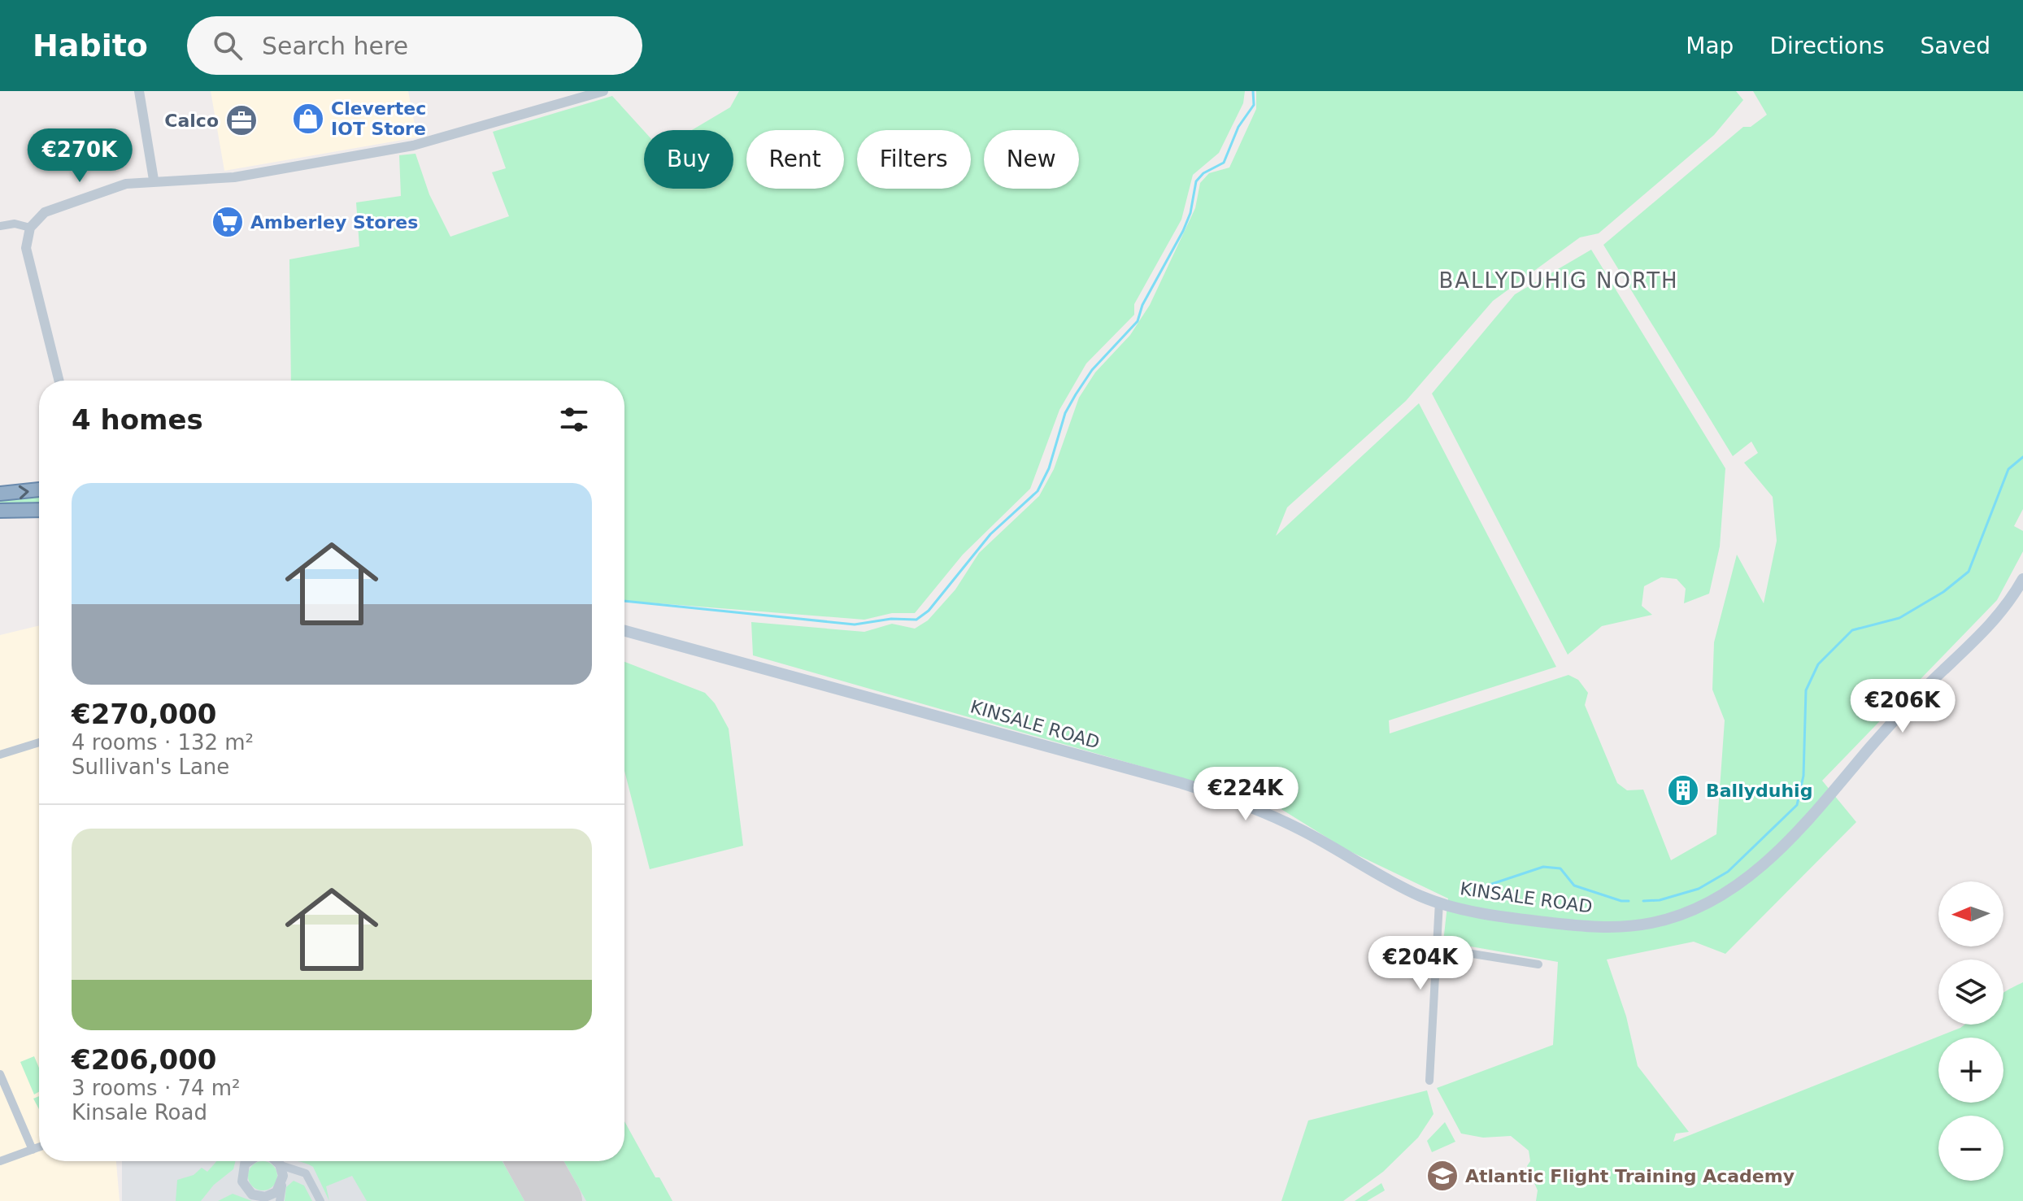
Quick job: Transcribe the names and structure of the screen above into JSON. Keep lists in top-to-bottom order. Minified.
{"streets":{"main road":["KINSALE ROAD"]},"districts":["BALLYDUHIG NORTH"],"places":{"shop":["Clevertec IOT Store"],"office":["Calco"],"supermarket":["Amberley Stores"],"building":["Ballyduhig"],"school or university":["Atlantic Flight Training Academy"]},"north":"left","page":{"header":"Habito","search":"Search here","nav":["Map","Directions","Saved"],"price":["€270K","€206K","€224K","€204K"],"chip":["Buy","Rent","Filters","New"],"heading":"4 homes","list":[{"name":"€270,000","note":"4 rooms · 132 m² · Sullivan's Lane"},{"name":"€206,000","note":"3 rooms · 74 m² · Kinsale Road"}],"map_buttons":["+","−"]}}
